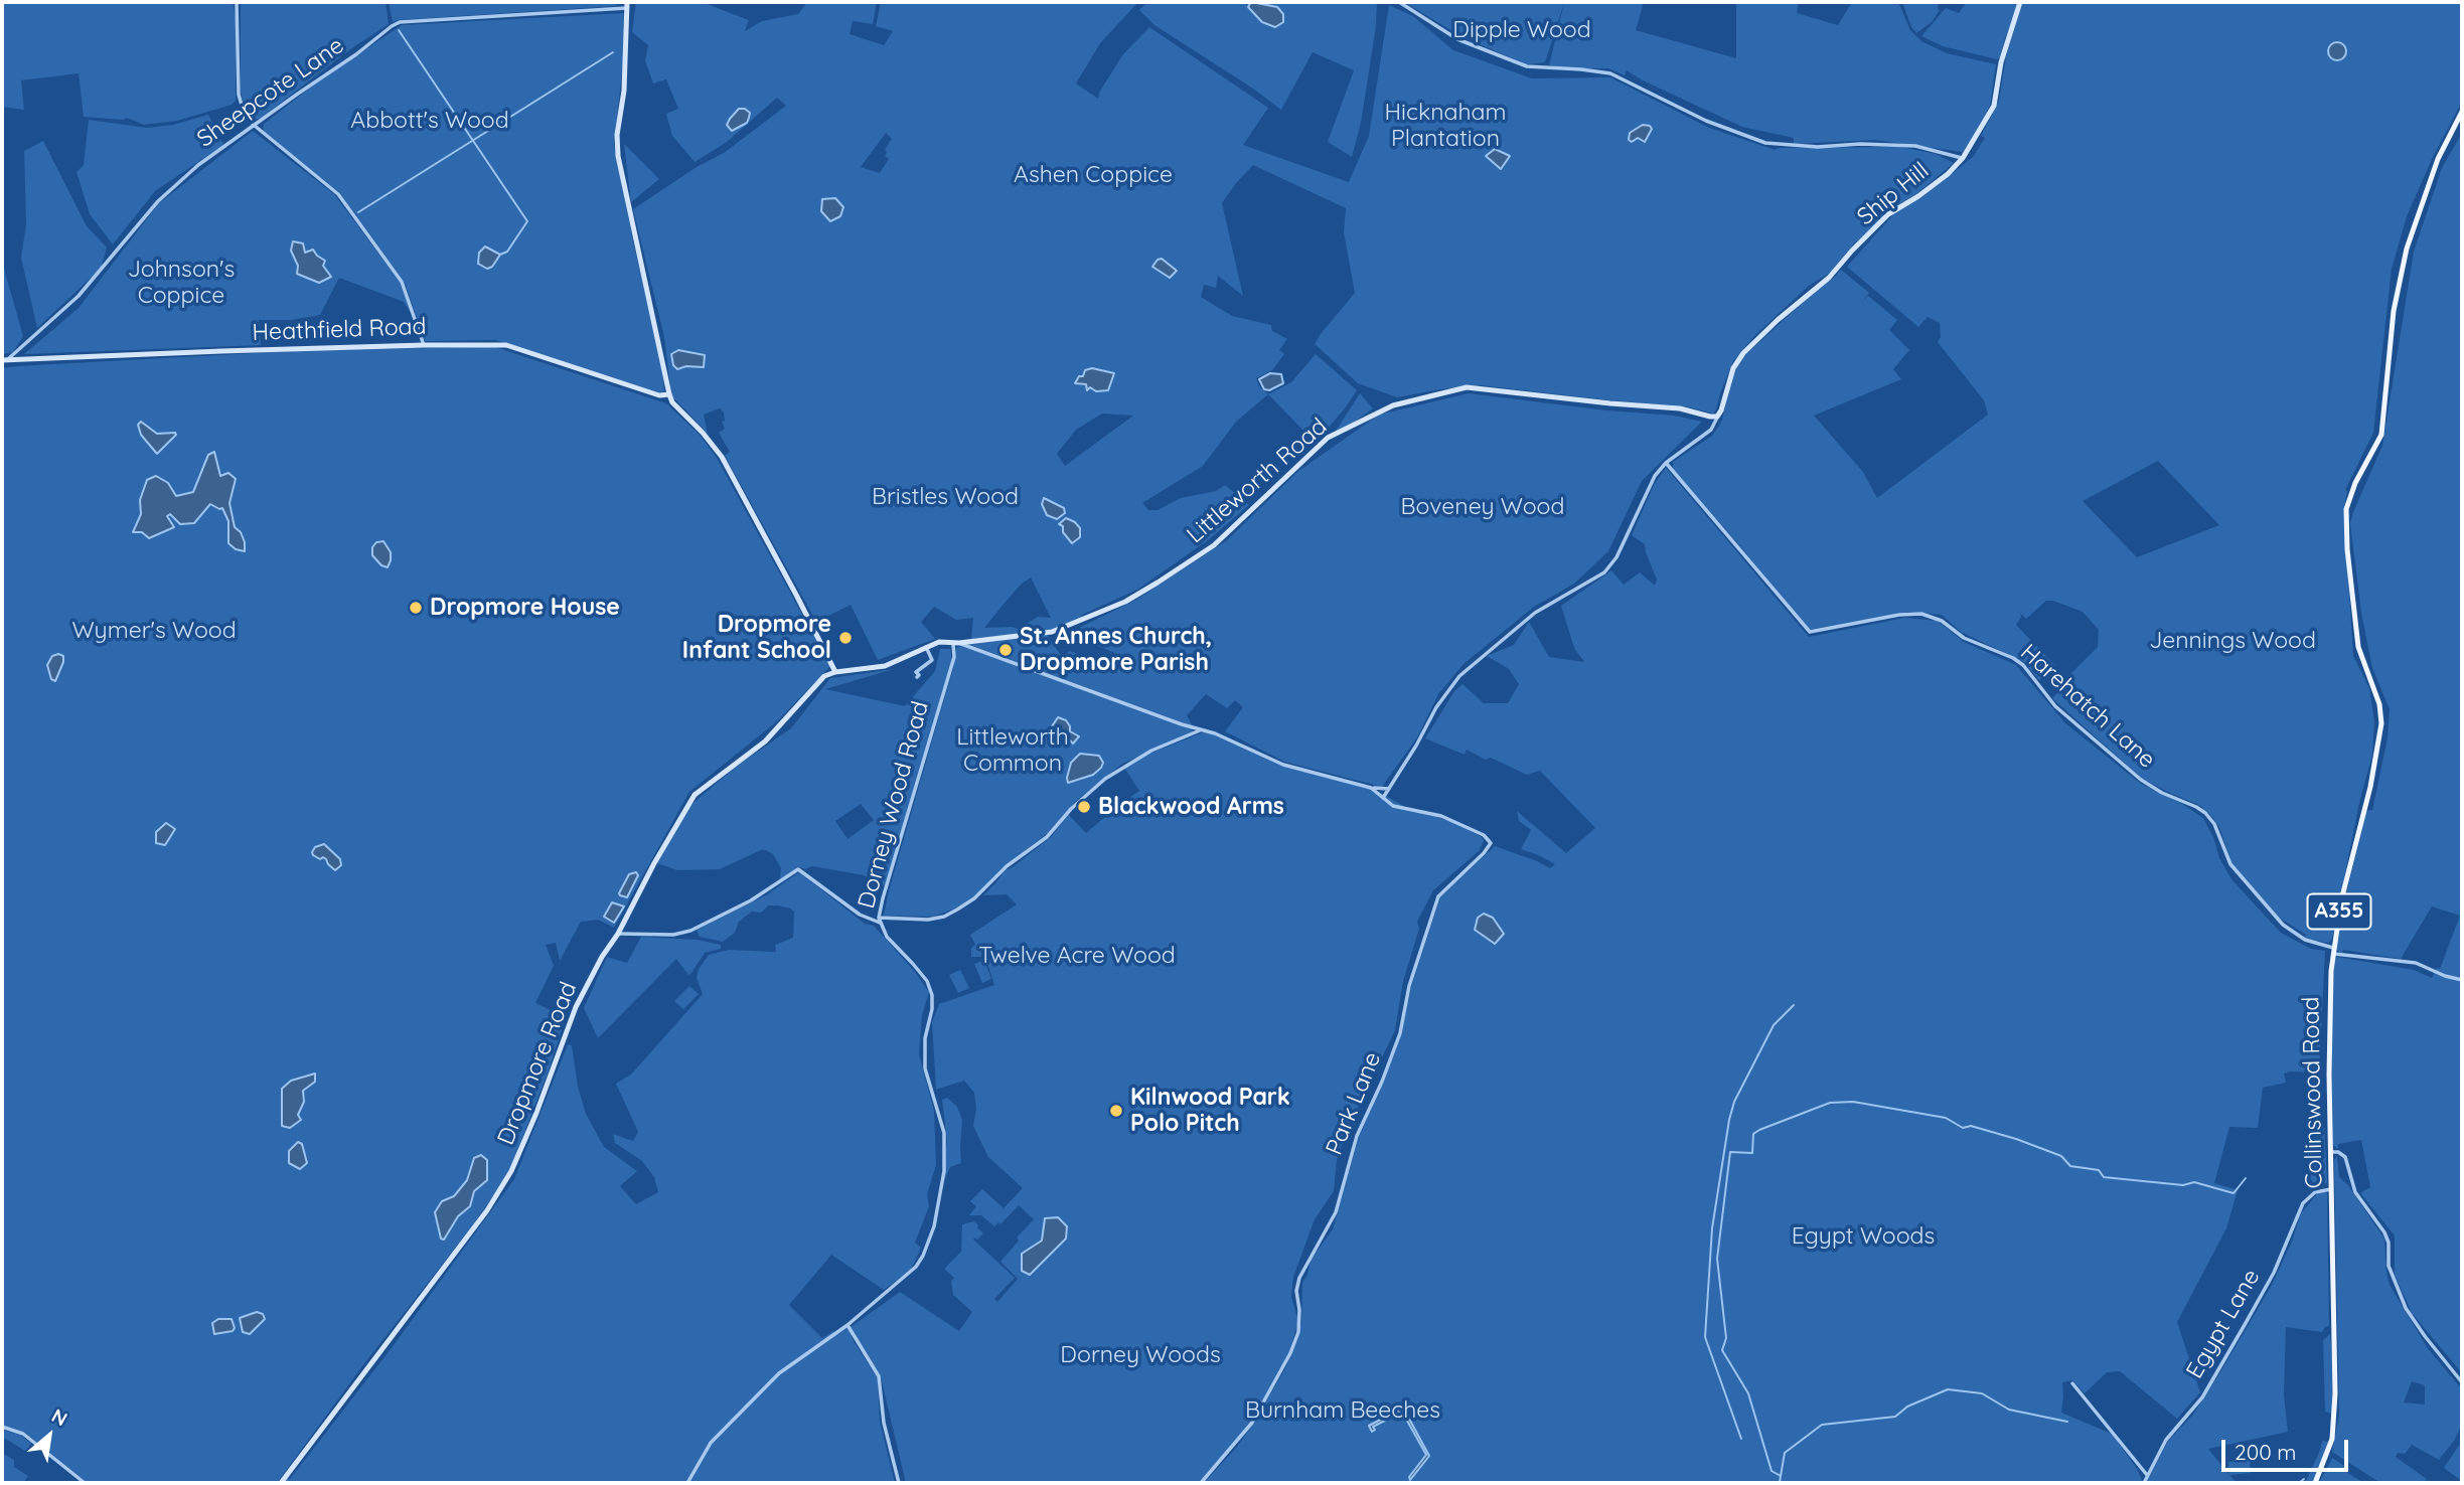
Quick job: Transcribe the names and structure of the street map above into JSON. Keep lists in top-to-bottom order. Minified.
{"streets":{"main road":["A355","Collinswood Road"],"street":["Sheepcote Lane","Ship Hill","Heathfield Road","Littleworth Road","Harehatch Lane","Dorney Wood Road","Dropmore Road","Park Lane","Egypt Lane"]},"crossings":[["Sheepcote Lane","Heathfield Road"],["Ship Hill","Littleworth Road"],["Littleworth Road","Dorney Wood Road"],["Littleworth Road","Dropmore Road"],["Harehatch Lane","Collinswood Road"],["Collinswood Road","Egypt Lane"]],"parks":["Dipple Wood","Hicknaham Plantation","Abbott's Wood","Ashen Coppice","Johnson's Coppice","Bristles Wood","Boveney Wood","Wymer's Wood","Jennings Wood","Littleworth Common","Twelve Acre Wood","Egypt Woods","Dorney Woods","Burnham Beeches"],"places":["Dropmore House","Dropmore Infant School","St. Annes Church, Dropmore Parish","Blackwood Arms","Kilnwood Park Polo Pitch"],"scale_bar":"200 m","north":"top right"}
